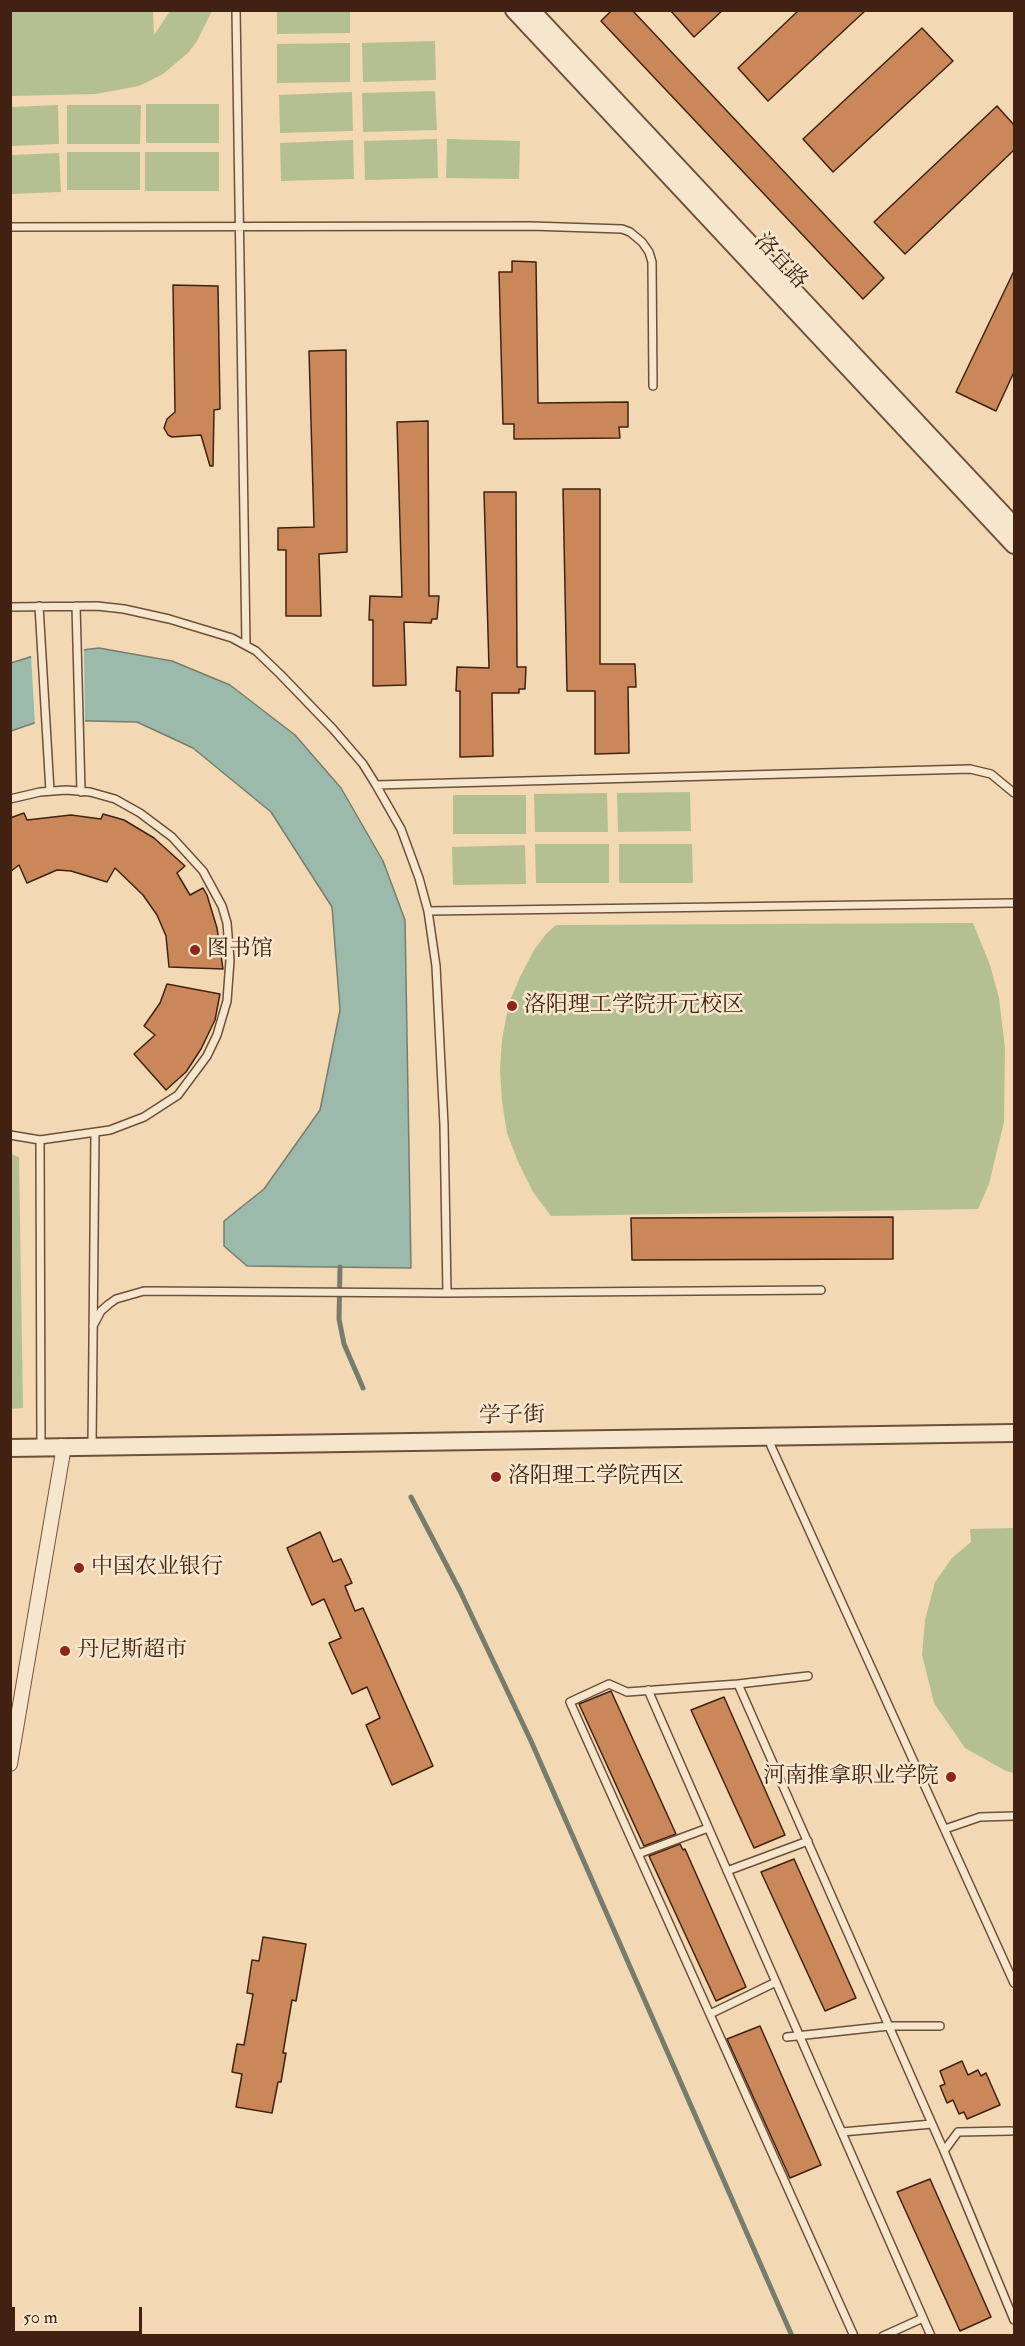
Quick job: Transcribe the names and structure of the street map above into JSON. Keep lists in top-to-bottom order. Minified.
{"streets":{"street":["洛宜路","学子街"]},"places":["图书馆","洛阳理工学院开元校区","洛阳理工学院西区","中国农业银行","丹尼斯超市","河南推拿职业学院"],"scale_bar":"50 m"}
